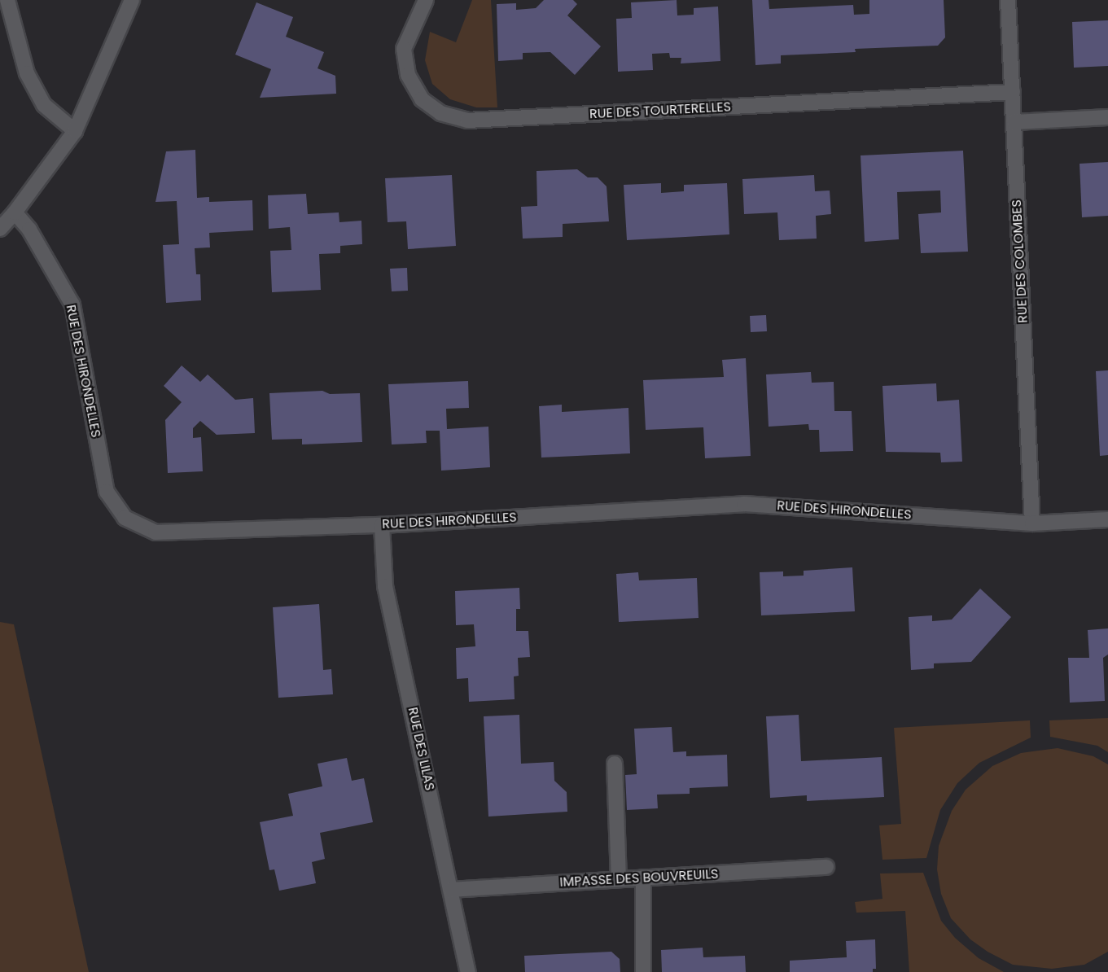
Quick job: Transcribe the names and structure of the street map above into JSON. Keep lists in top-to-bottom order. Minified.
{"streets":{"street":["RUE DES TOURTERELLES","RUE DES COLOMBES","RUE DES HIRONDELLES","RUE DES LILAS","IMPASSE DES BOUVREUILS"]},"crossings":[["RUE DES TOURTERELLES","RUE DES COLOMBES"],["RUE DES COLOMBES","RUE DES HIRONDELLES"],["RUE DES HIRONDELLES","RUE DES LILAS"],["RUE DES LILAS","IMPASSE DES BOUVREUILS"]]}
